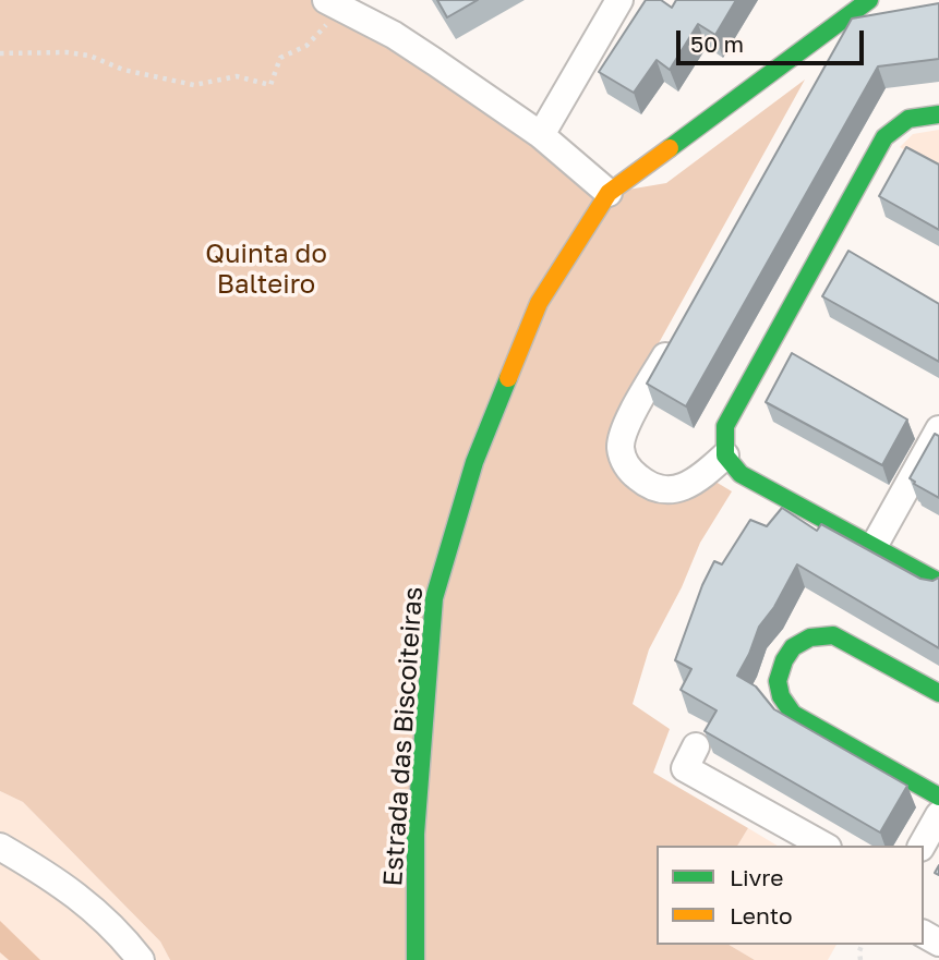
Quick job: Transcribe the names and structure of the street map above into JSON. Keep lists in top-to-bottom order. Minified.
{"streets":{"street":["Estrada das Biscoiteiras"]},"parks":["Quinta do Balteiro"],"legend":["Livre","Lento"],"scale_bar":"50 m"}
